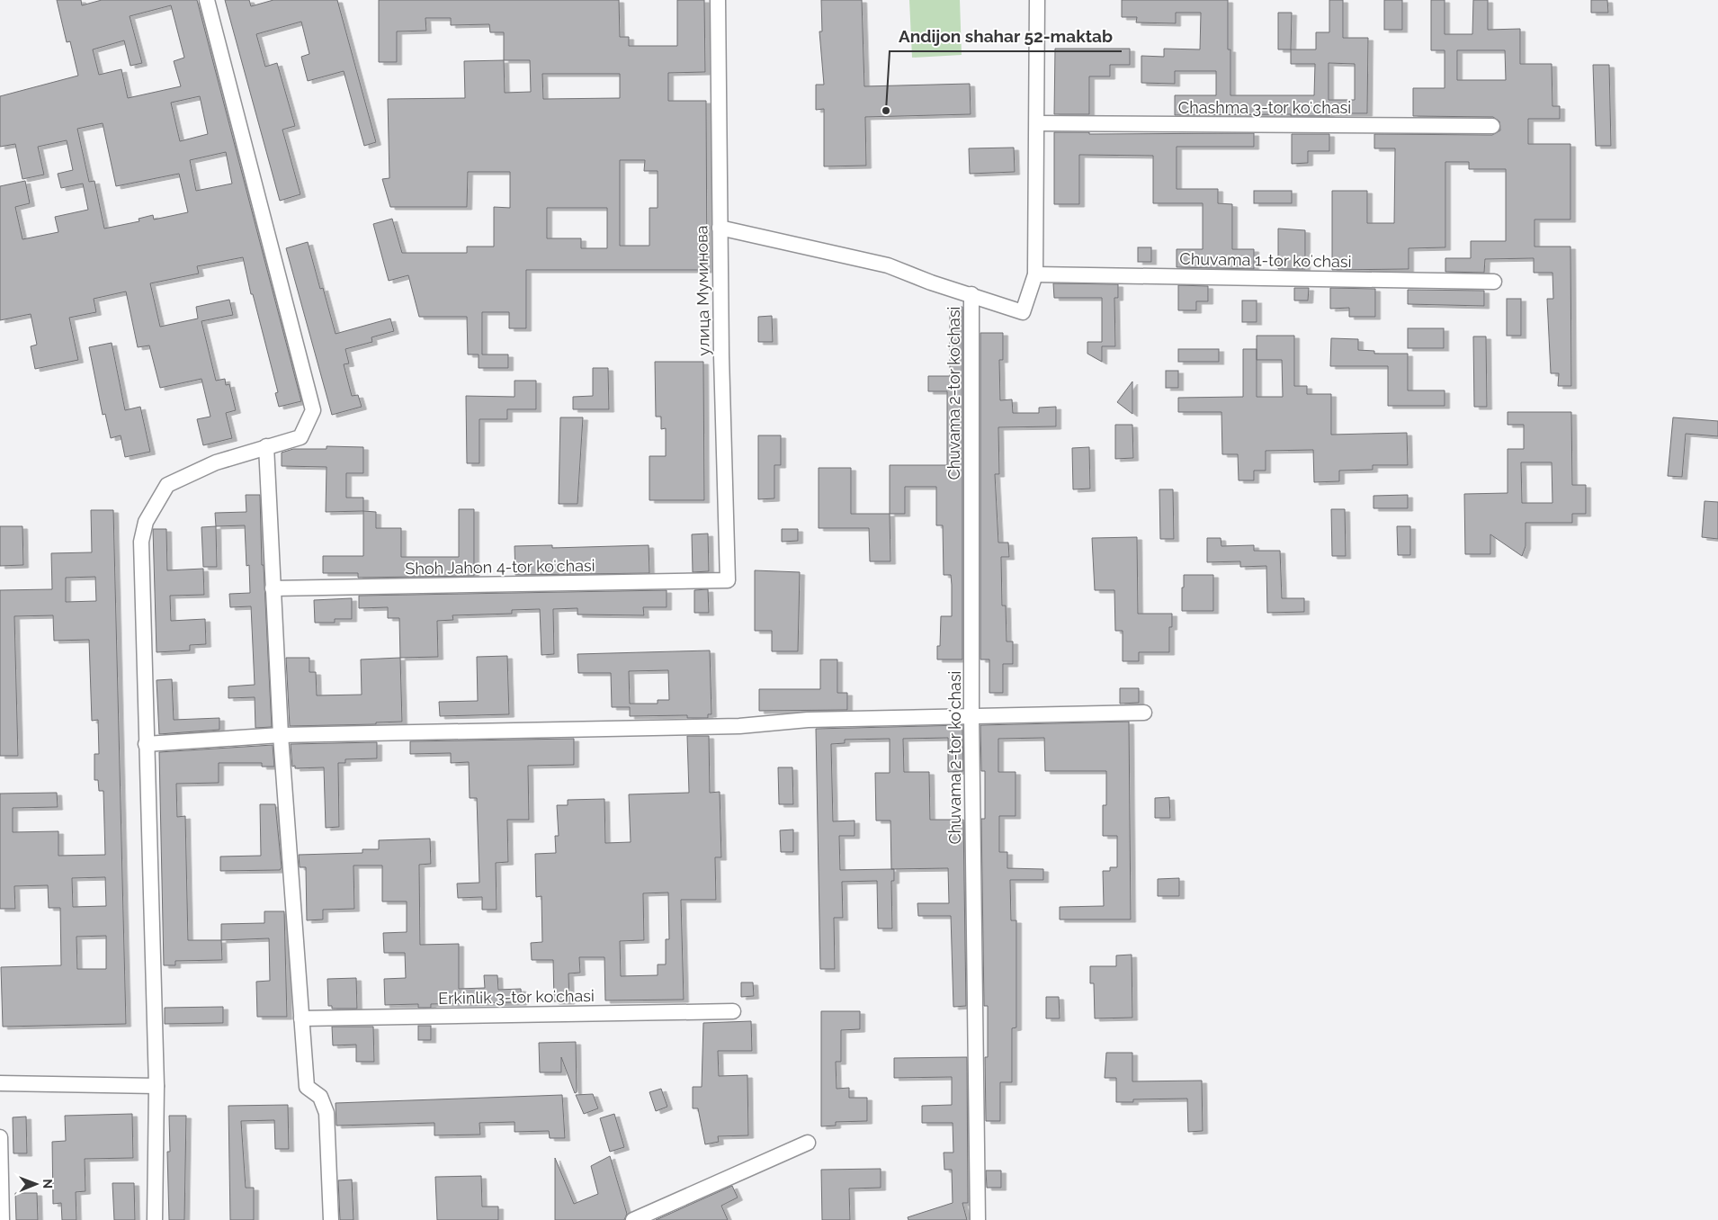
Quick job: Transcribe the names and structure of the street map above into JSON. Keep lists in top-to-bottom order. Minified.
{"streets":{"street":["Chashma 3-tor koʻchasi","Chuvama 1-tor koʻchasi","улица Муминова","Chuvama 2-tor koʻchasi","Shoh Jahon 4-tor koʻchasi","Erkinlik 3-tor koʻchasi"]},"crossings":[["улица Муминова","Shoh Jahon 4-tor koʻchasi"]],"places":["Andijon shahar 52-maktab"],"north":"right"}
